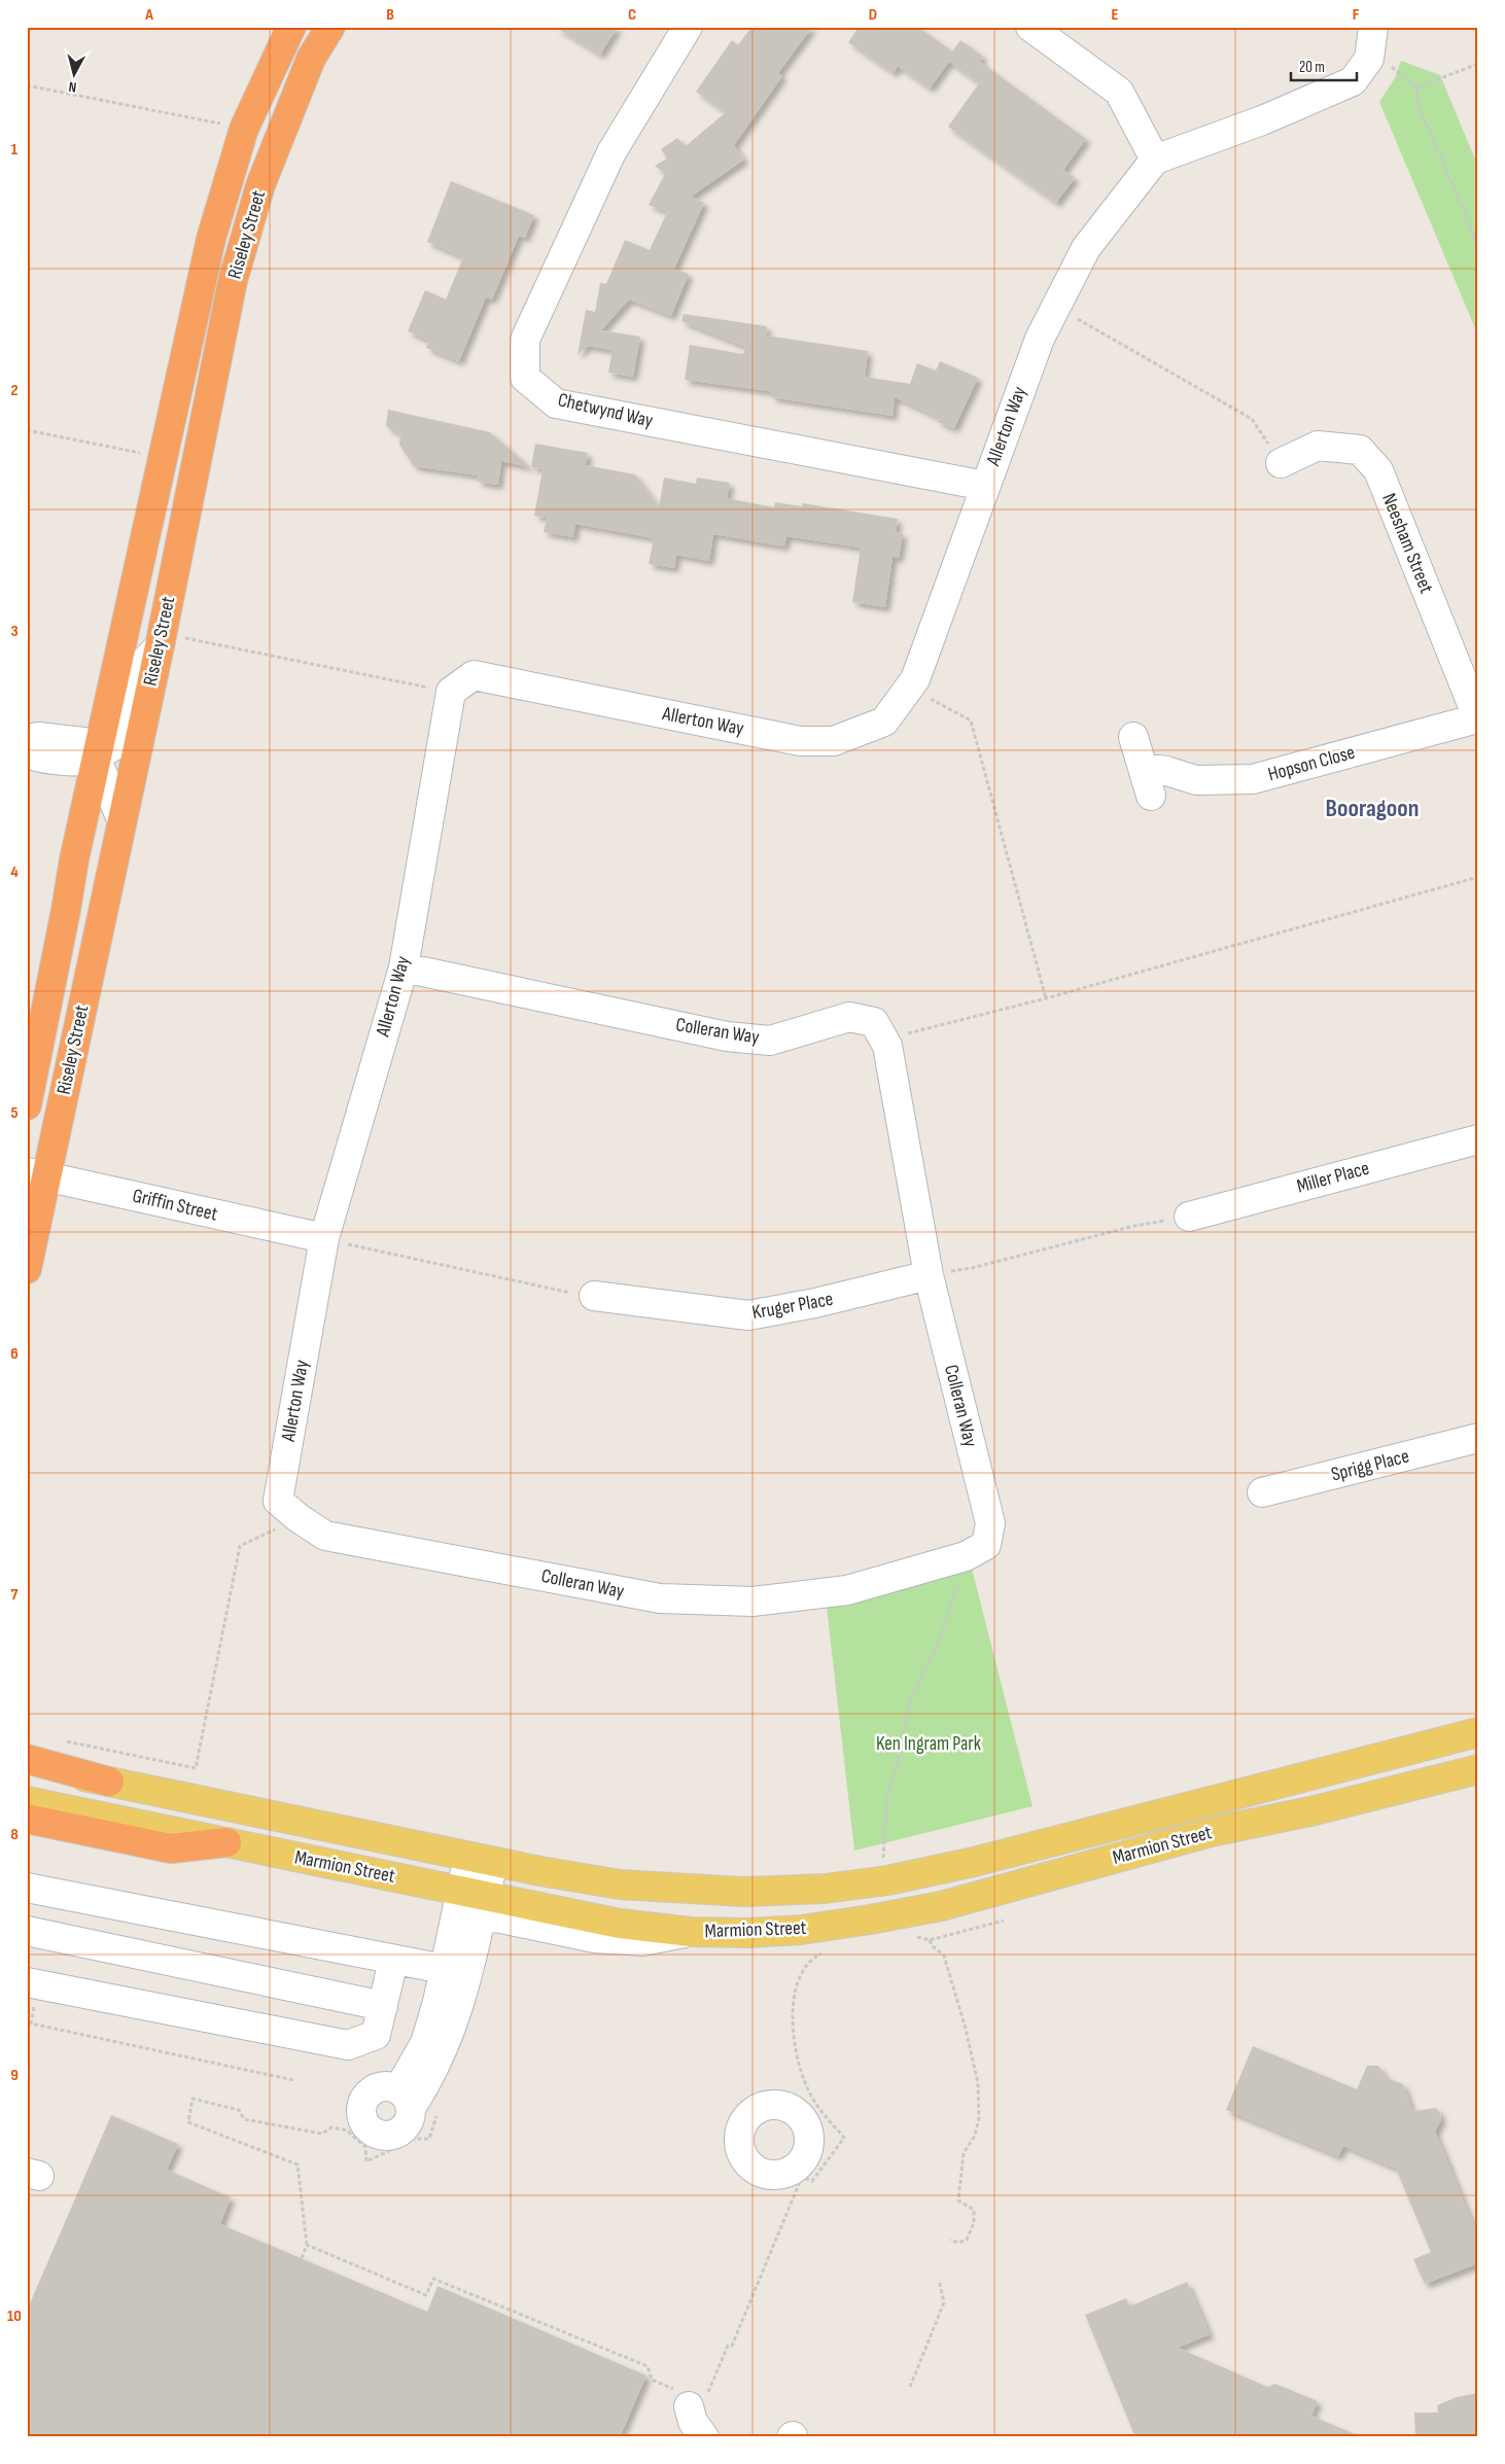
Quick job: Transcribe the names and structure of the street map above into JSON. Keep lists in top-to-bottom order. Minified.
{"streets":{"highway":["Riseley Street"],"main road":["Marmion Street"],"street":["Chetwynd Way","Allerton Way","Neesham Street","Hopson Close","Colleran Way","Miller Place","Griffin Street","Kruger Place","Sprigg Place"]},"crossings":[["Riseley Street","Griffin Street"],["Chetwynd Way","Allerton Way"],["Allerton Way","Colleran Way"],["Allerton Way","Griffin Street"],["Neesham Street","Hopson Close"],["Colleran Way","Kruger Place"]],"districts":["Booragoon"],"parks":["Ken Ingram Park"],"scale_bar":"20 m","north":"bottom","grid":{"columns":["A","B","C","D","E","F"],"rows":["1","2","3","4","5","6","7","8","9","10"]}}
